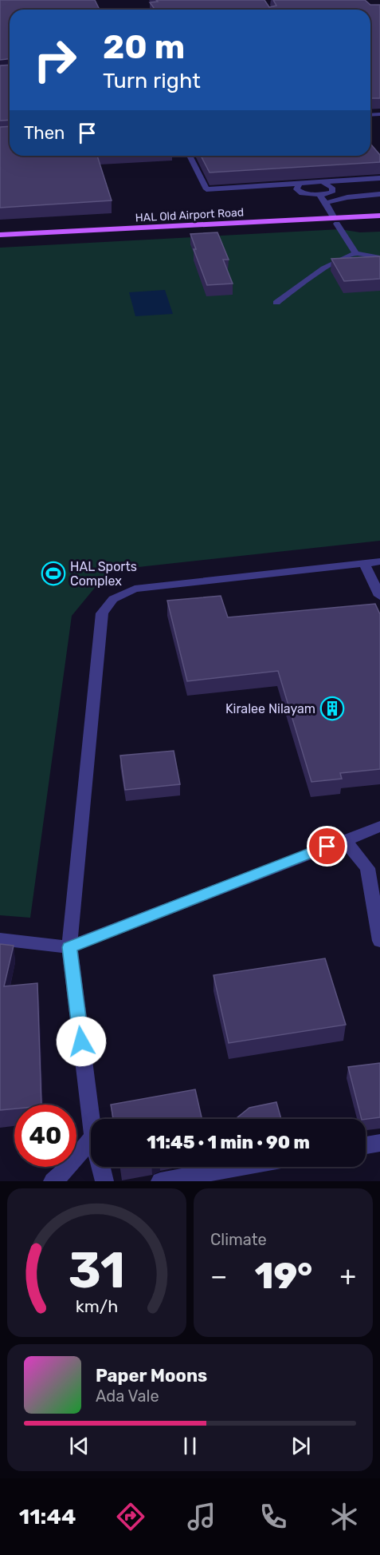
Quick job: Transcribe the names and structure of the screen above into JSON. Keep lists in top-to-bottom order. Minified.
{"streets":{"main road":["HAL Old Airport Road"]},"places":{"sports":["HAL Sports Complex"],"building":["Kiralee Nilayam"]},"page":{"turn":["20 m","Turn right"],"then":"Then","limit":"40","trip":"11:45 · 1 min · 90 m","tile":"Climate","heat":["−","19°","+"],"song":["Paper Moons","Ada Vale"],"tabs":"11:44","gauge":["31","km/h"]}}
